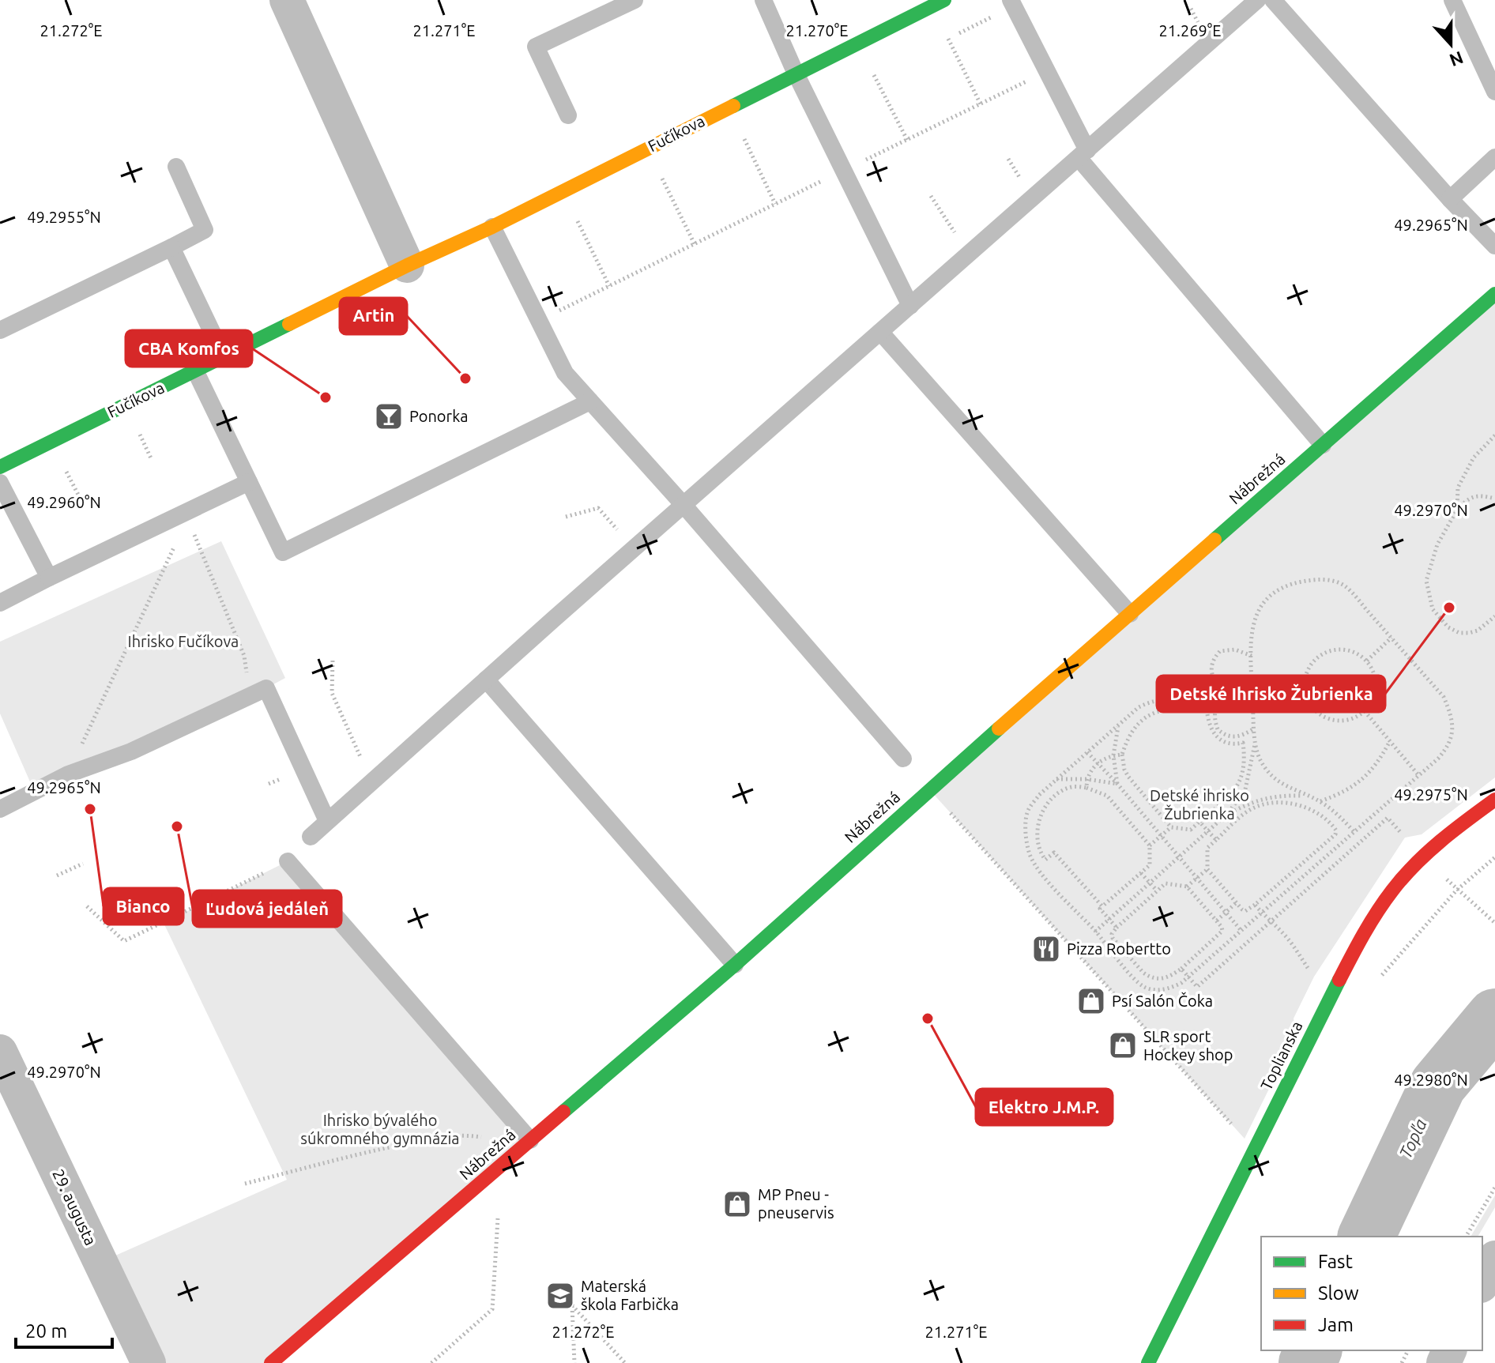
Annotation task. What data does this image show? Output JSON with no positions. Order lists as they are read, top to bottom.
{
  "streets": {
    "street": [
      "Fučíkova",
      "Nábrežná",
      "Toplianska",
      "29. augusta"
    ]
  },
  "water": ["Topľa"],
  "parks": ["Ihrisko Fučíkova", "Detské ihrisko Žubrienka", "Ihrisko bývalého súkromného gymnázia"],
  "places": {
    "other": [
      "Artin",
      "CBA Komfos",
      "Detské Ihrisko Žubrienka",
      "Bianco",
      "Ľudová jedáleň",
      "Elektro J.M.P."
    ],
    "bar": ["Ponorka"],
    "restaurant": ["Pizza Robertto"],
    "shop": ["Psí Salón Čoka", "SLR sport Hockey shop", "MP Pneu - pneuservis"],
    "school or university": ["Materská škola Farbička"]
  },
  "legend": ["Fast", "Slow", "Jam"],
  "scale_bar": "20 m",
  "north": "bottom",
  "coordinates": [
    "21.272°E",
    "21.271°E",
    "21.270°E",
    "21.269°E",
    "49.2955°N",
    "49.2965°N",
    "49.2960°N",
    "49.2970°N",
    "49.2975°N",
    "49.2980°N"
  ]
}
